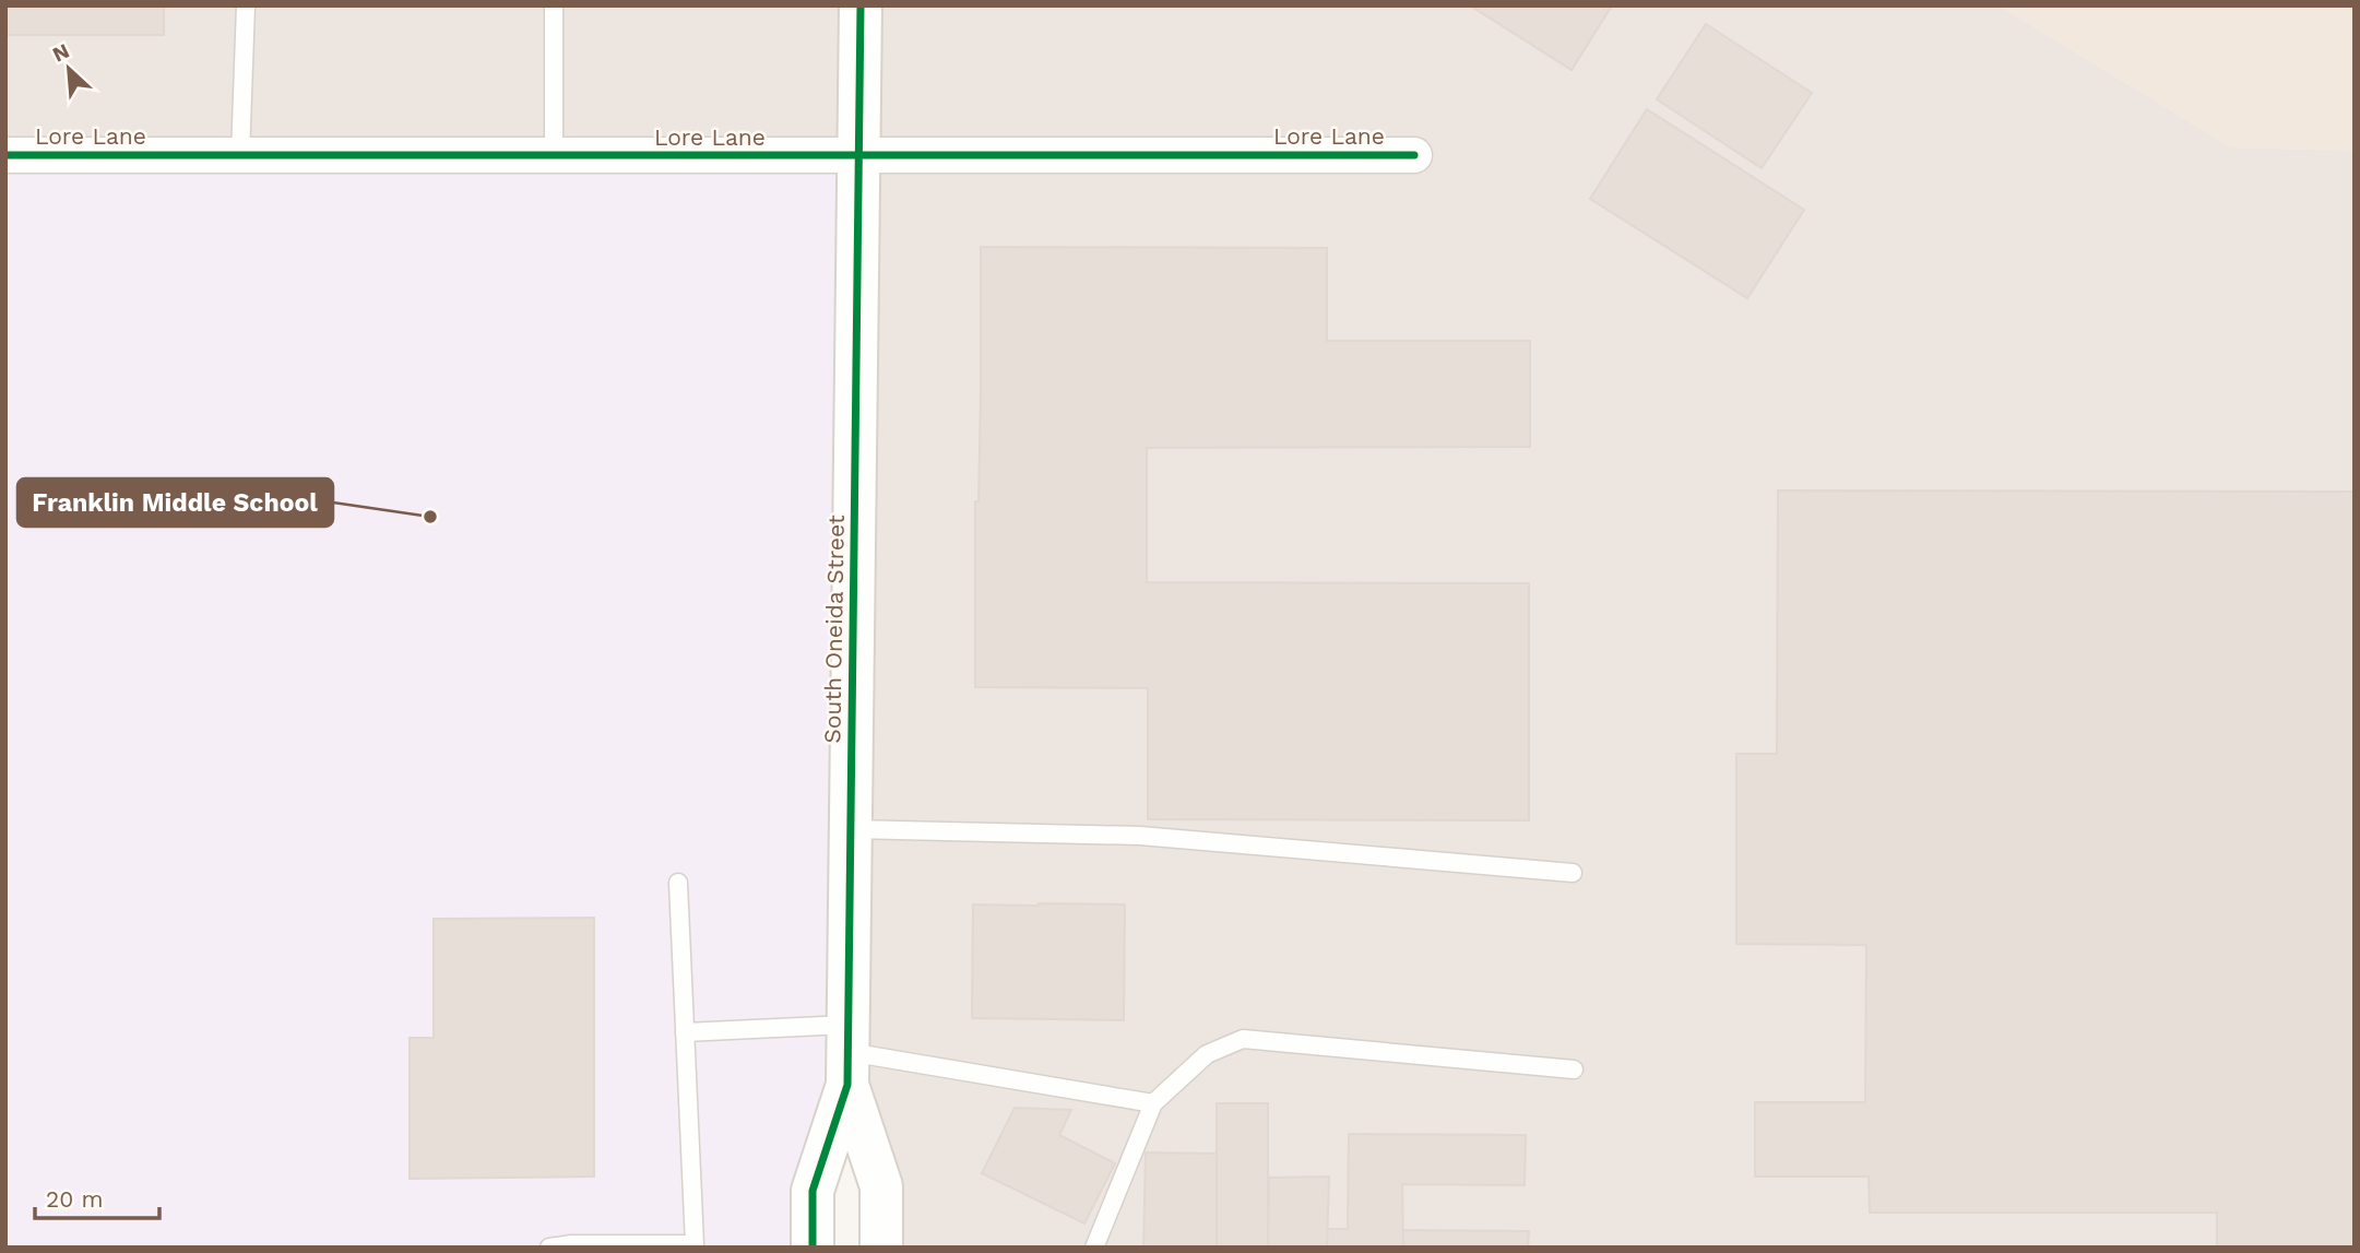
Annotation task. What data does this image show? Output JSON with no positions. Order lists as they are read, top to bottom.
{
  "streets": {
    "street": ["Lore Lane", "South Oneida Street"]
  },
  "crossings": [
    ["Lore Lane", "South Oneida Street"]
  ],
  "places": ["Franklin Middle School"],
  "scale_bar": "20 m",
  "north": "top left"
}
